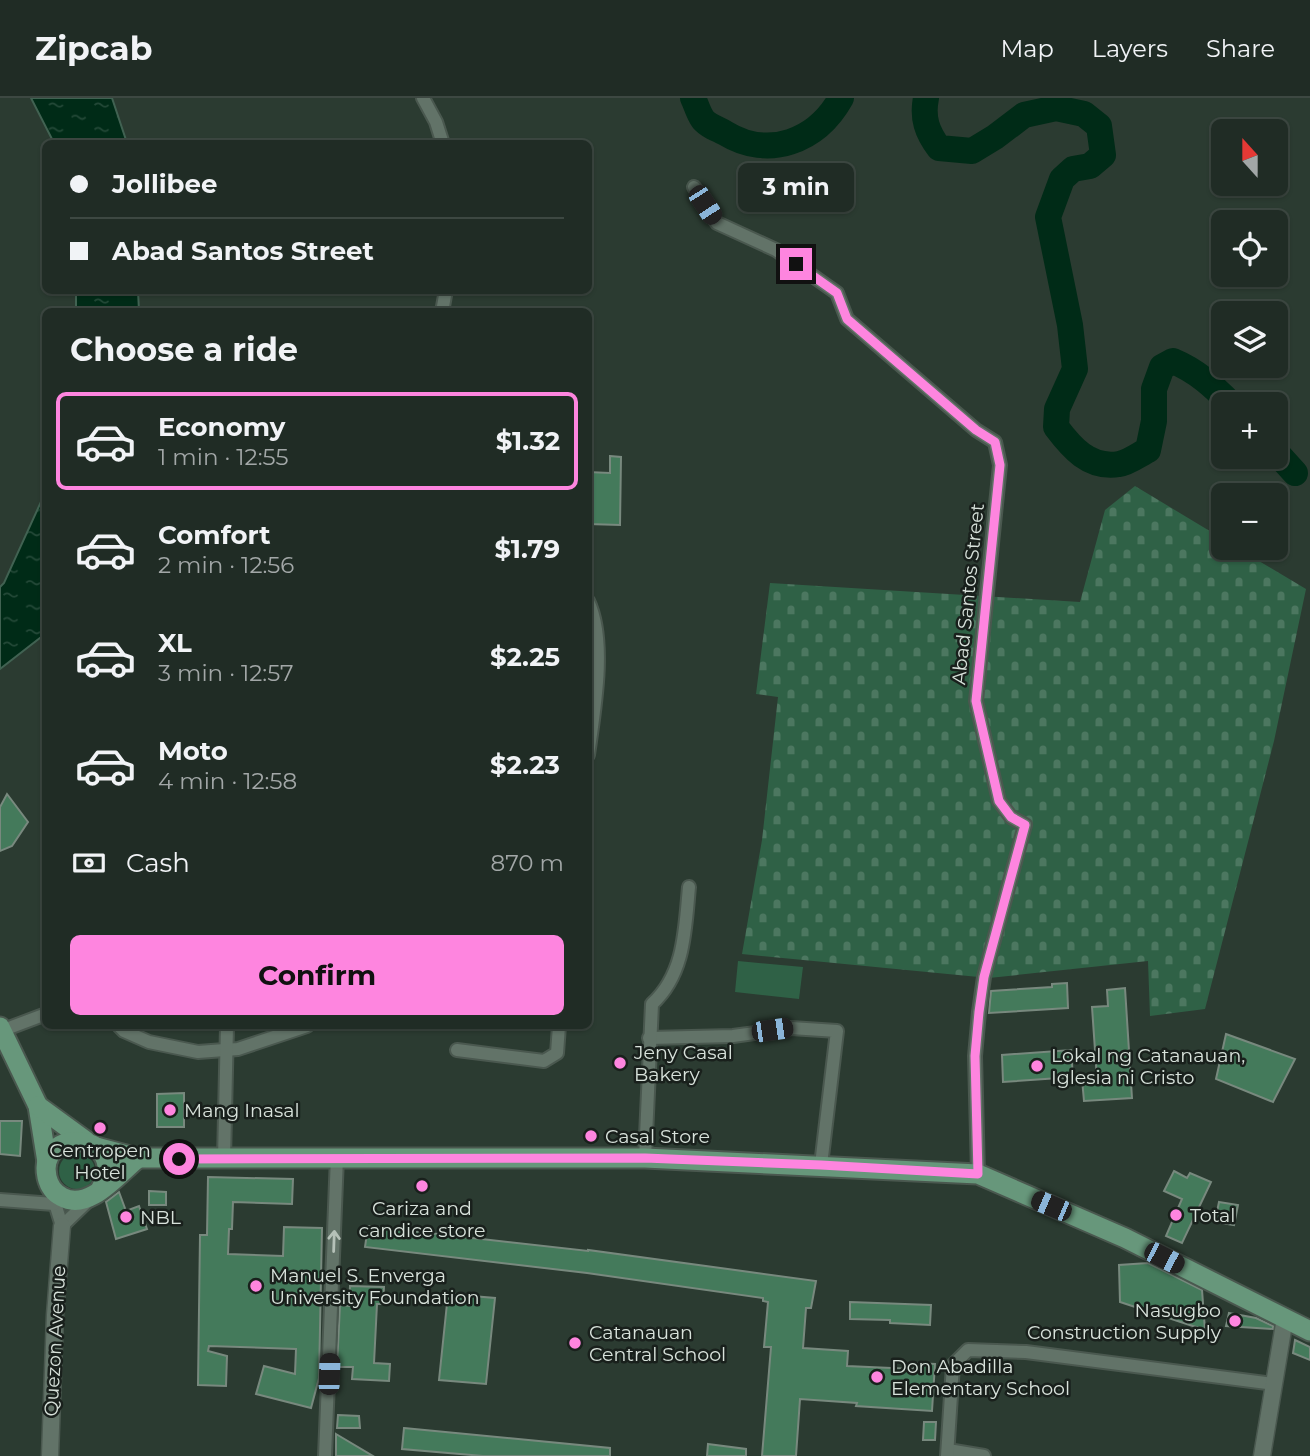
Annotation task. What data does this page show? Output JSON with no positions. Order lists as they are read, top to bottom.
{
  "streets": {
    "street": ["Abad Santos Street", "Quezon Avenue"]
  },
  "places": [
    "Jeny Casal Bakery",
    "Lokal ng Catanauan, Iglesia ni Cristo",
    "Mang Inasal",
    "Centropen Hotel",
    "Casal Store",
    "Cariza and candice store",
    "Total",
    "NBL",
    "Manuel S. Enverga University Foundation",
    "Nasugbo Construction Supply",
    "Catanauan Central School",
    "Don Abadilla Elementary School"
  ],
  "north": "top",
  "page": {
    "header": "Zipcab",
    "nav": ["Map", "Layers", "Share"],
    "map_buttons": ["+", "−"],
    "banner": ["Jollibee", "Abad Santos Street"],
    "bubble": "3 min",
    "heading": "Choose a ride",
    "list": [
      {
        "name": "Economy",
        "note": "1 min · 12:55",
        "value": "$1.32"
      },
      {
        "name": "Comfort",
        "note": "2 min · 12:56",
        "value": "$1.79"
      },
      {
        "name": "XL",
        "note": "3 min · 12:57",
        "value": "$2.25"
      },
      {
        "name": "Moto",
        "note": "4 min · 12:58",
        "value": "$2.23"
      }
    ],
    "pay": ["Cash", "870 m"],
    "buttons": "Confirm"
  }
}
